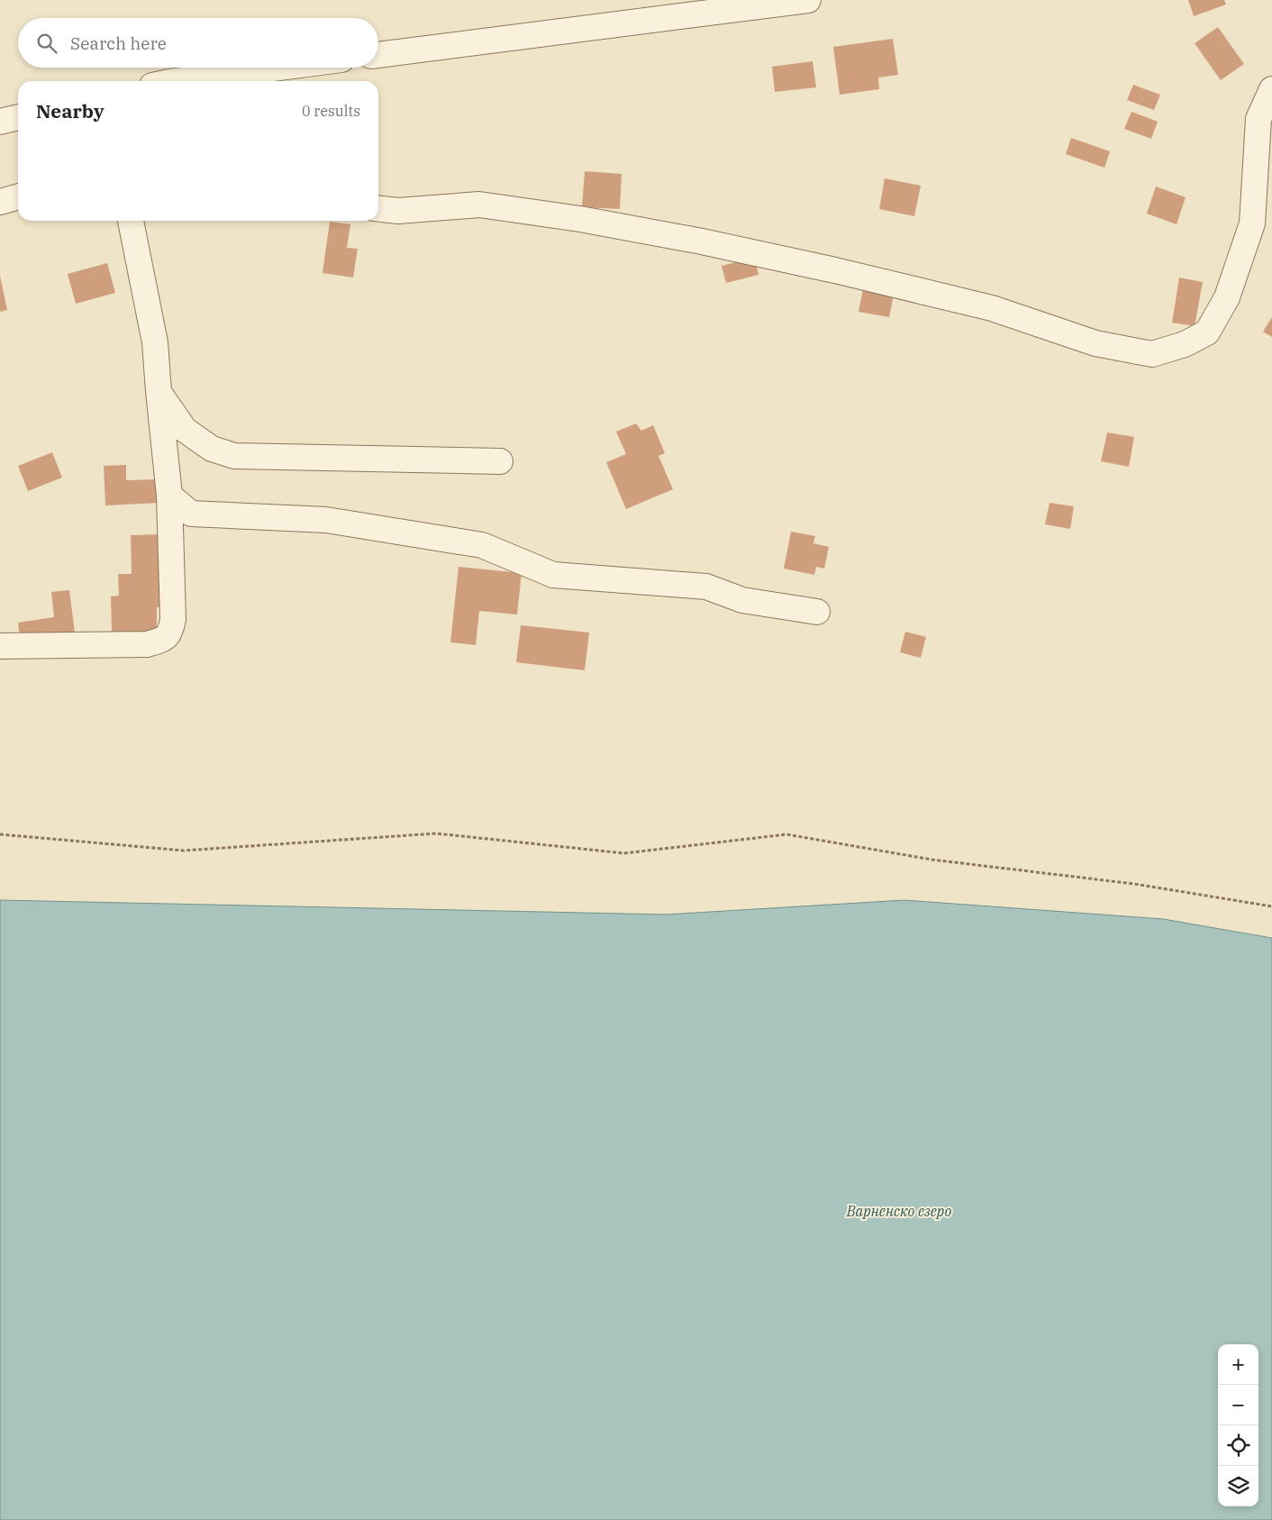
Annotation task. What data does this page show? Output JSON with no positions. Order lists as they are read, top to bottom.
{
  "water": ["Варненско езеро"],
  "page": {
    "search": "Search here",
    "heading": ["Nearby", "0 results"],
    "map_buttons": ["+", "−"]
  }
}
